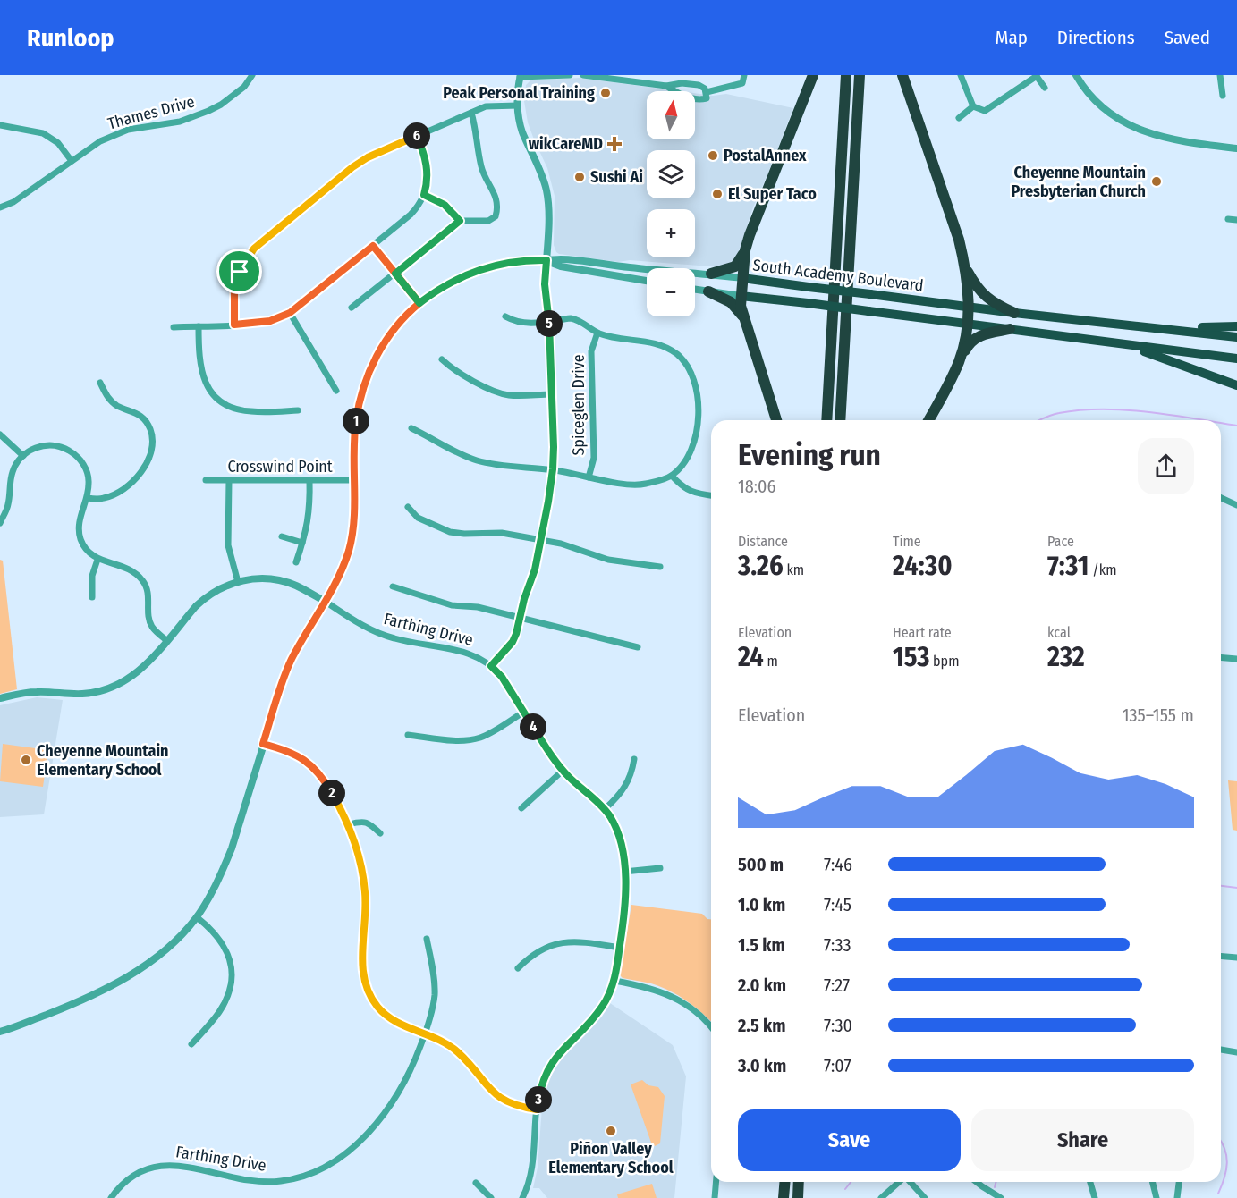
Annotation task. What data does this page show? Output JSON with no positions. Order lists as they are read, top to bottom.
{
  "streets": {
    "highway": ["South Academy Boulevard"],
    "street": [
      "Thames Drive",
      "Spiceglen Drive",
      "Crosswind Point",
      "Farthing Drive"
    ]
  },
  "crossings": [
    ["South Academy Boulevard", "Crosswind Point"],
    ["South Academy Boulevard", "Farthing Drive"]
  ],
  "places": {
    "other": [
      "Peak Personal Training",
      "PostalAnnex",
      "Sushi Ai",
      "Cheyenne Mountain Presbyterian Church",
      "El Super Taco",
      "Cheyenne Mountain Elementary School",
      "Piñon Valley Elementary School"
    ],
    "health": ["wikCareMD"]
  },
  "north": "top",
  "page": {
    "header": "Runloop",
    "nav": ["Map", "Directions", "Saved"],
    "map_buttons": ["+", "−"],
    "pins": [
      "6",
      "5",
      "1",
      "4",
      "2",
      "3"
    ],
    "heading": ["Evening run", "18:06"],
    "stats": [
      ["Distance", "3.26 km"],
      ["Time", "24:30"],
      ["Pace", "7:31 /km"],
      ["Elevation", "24 m"],
      ["Heart rate", "153 bpm"],
      ["kcal", "232"]
    ],
    "chart": ["Elevation", "135–155 m"],
    "list": [
      {
        "name": "500 m",
        "note": "7:46"
      },
      {
        "name": "1.0 km",
        "note": "7:45"
      },
      {
        "name": "1.5 km",
        "note": "7:33"
      },
      {
        "name": "2.0 km",
        "note": "7:27"
      },
      {
        "name": "2.5 km",
        "note": "7:30"
      },
      {
        "name": "3.0 km",
        "note": "7:07"
      }
    ],
    "buttons": ["Save", "Share"]
  }
}
